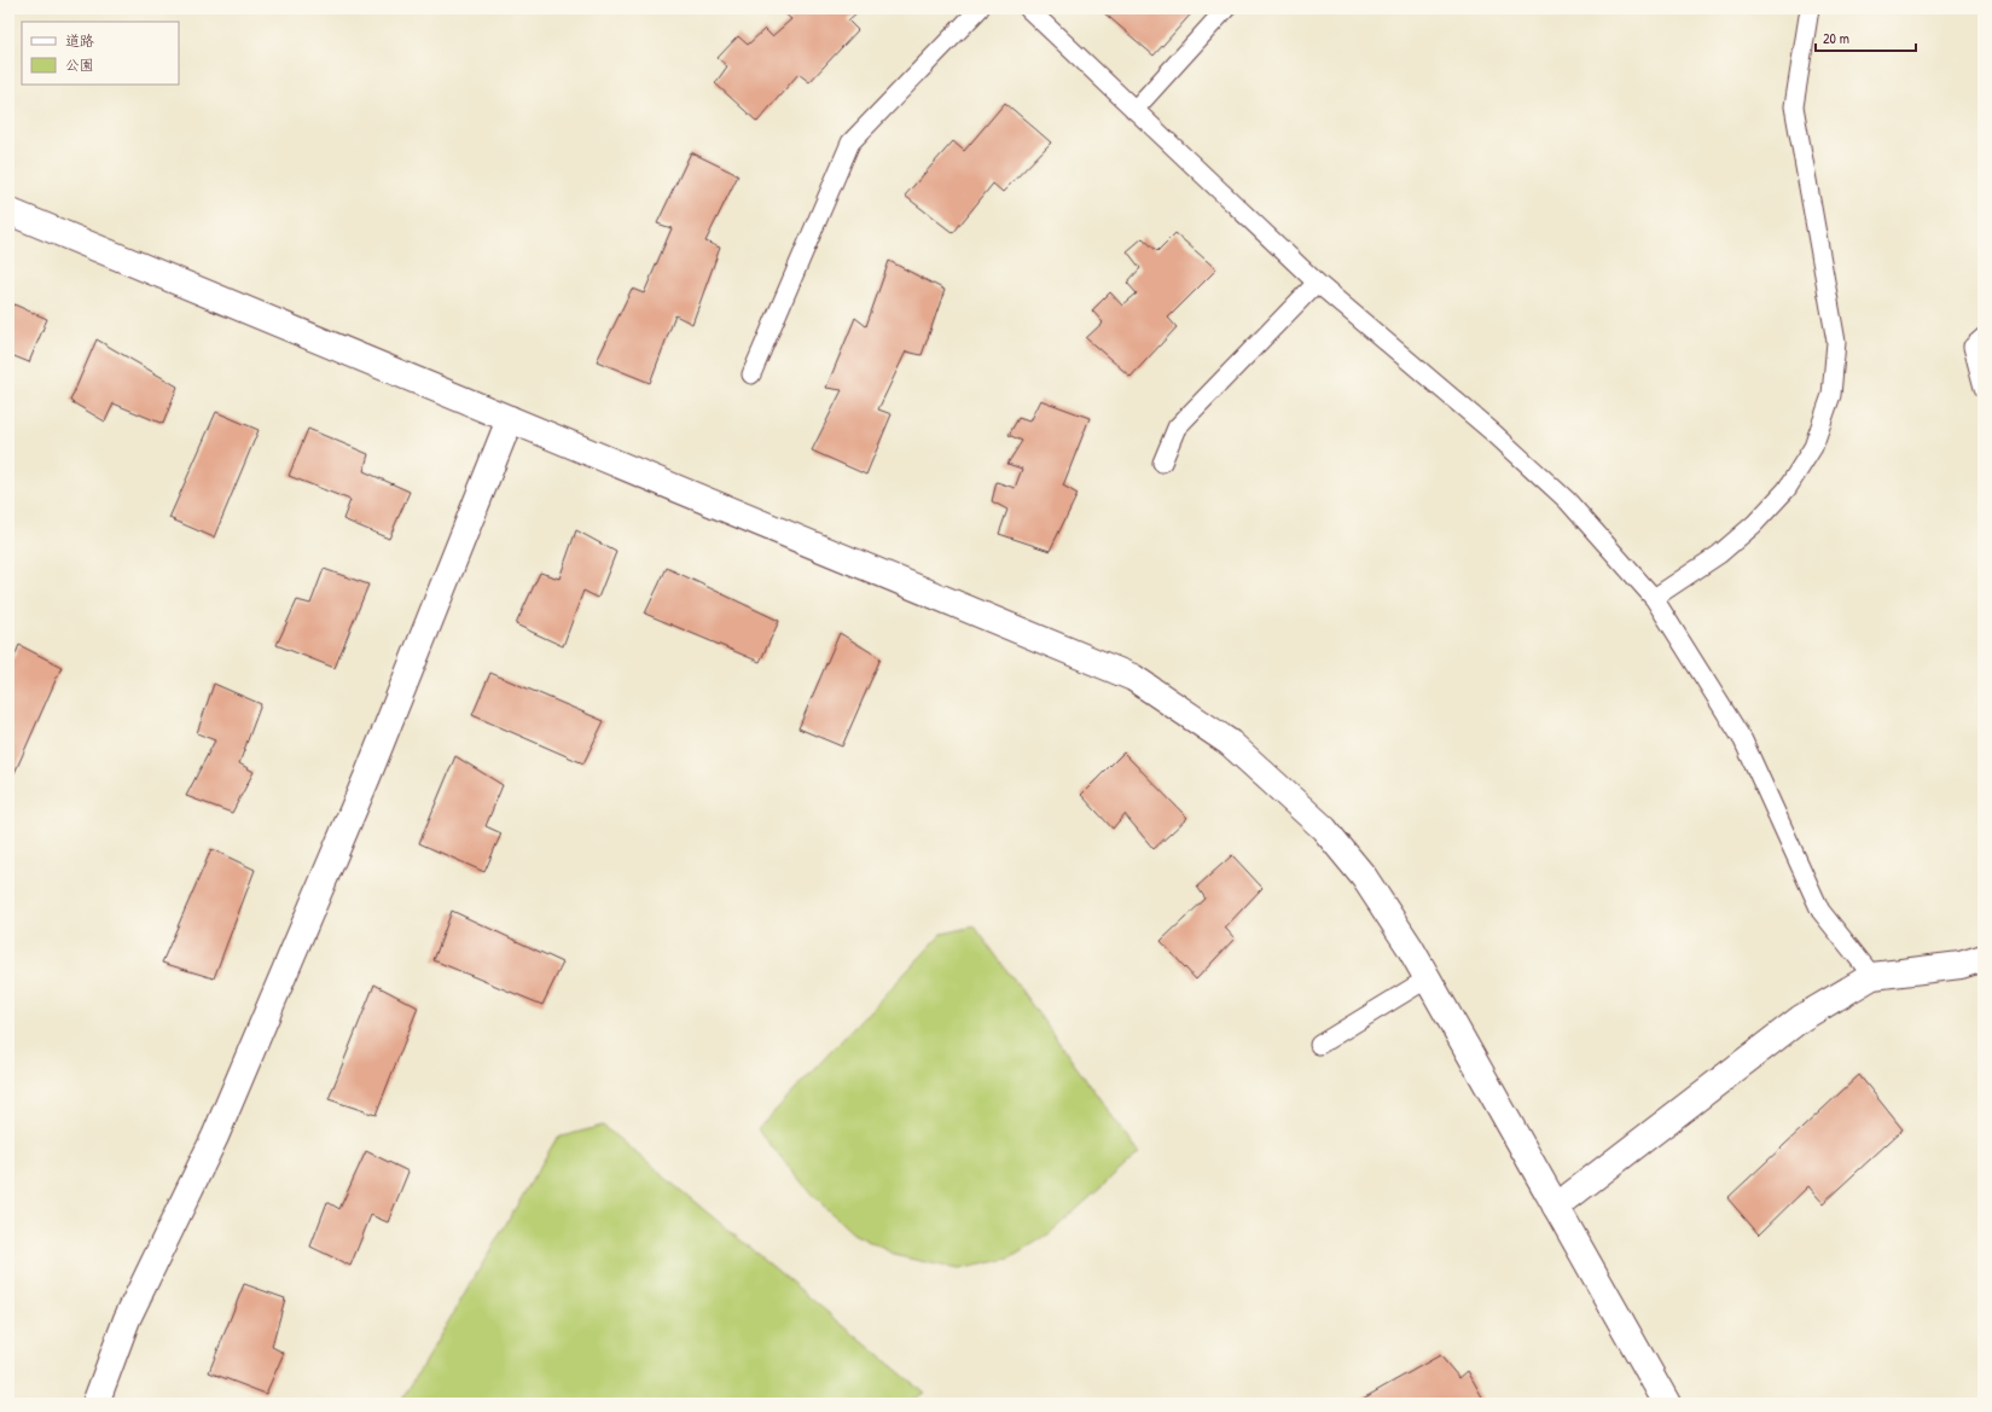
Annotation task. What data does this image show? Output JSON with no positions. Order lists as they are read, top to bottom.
{
  "legend": ["道路", "公園"],
  "scale_bar": "20 m"
}
